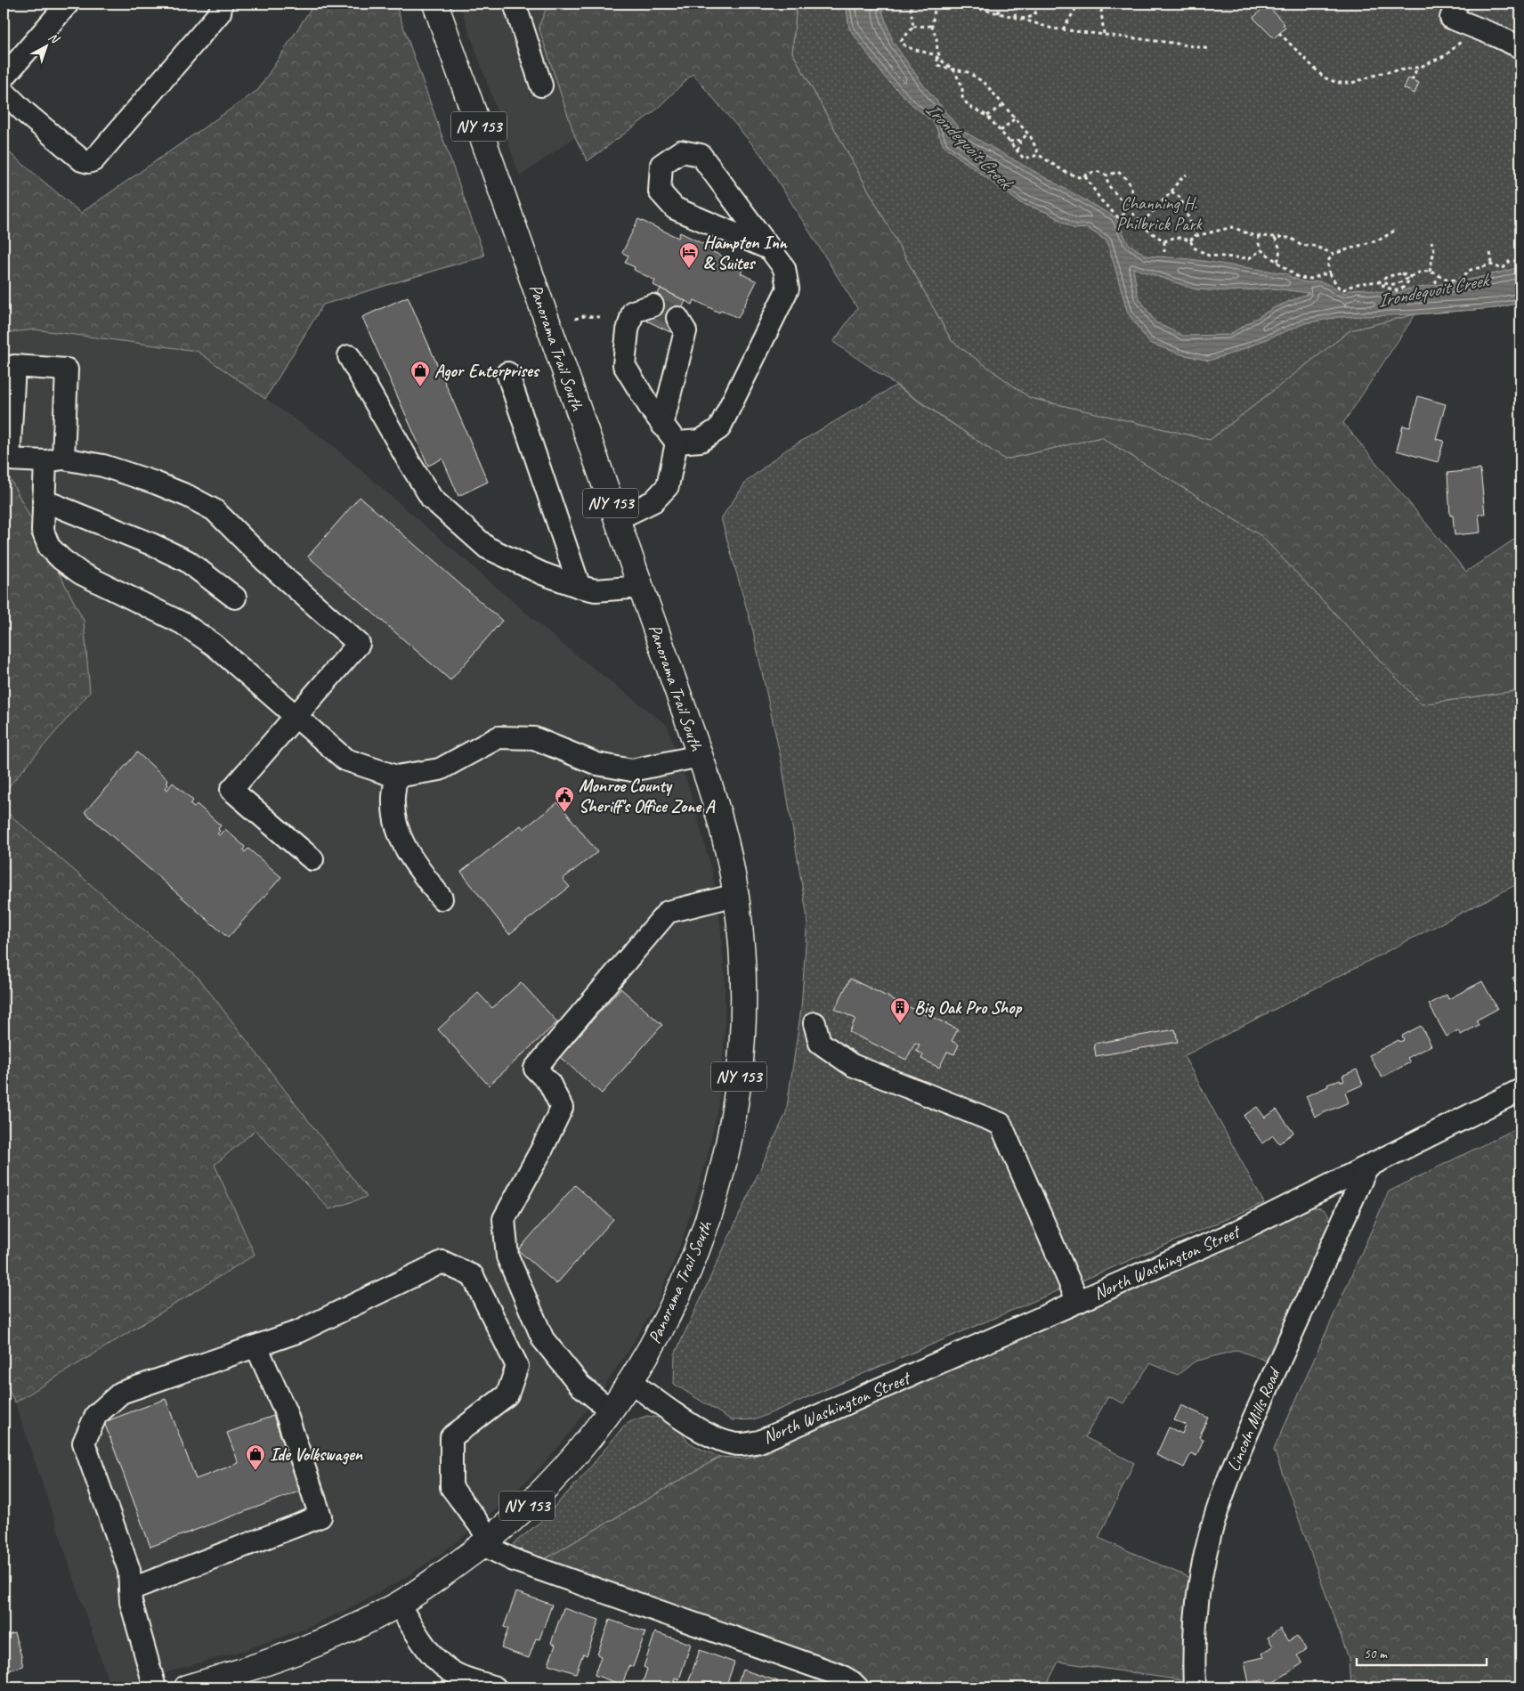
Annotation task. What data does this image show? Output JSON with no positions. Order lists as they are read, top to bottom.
{
  "streets": {
    "main road": ["NY 153", "Panorama Trail South"],
    "street": ["North Washington Street", "Lincoln Mills Road"]
  },
  "crossings": [
    ["NY 153", "Panorama Trail South"],
    ["NY 153", "North Washington Street"],
    ["Panorama Trail South", "North Washington Street"],
    ["North Washington Street", "Lincoln Mills Road"]
  ],
  "water": ["Irondequoit Creek"],
  "parks": ["Channing H. Philbrick Park"],
  "places": {
    "hotel": ["Hampton Inn & Suites"],
    "shop": ["Agor Enterprises", "Ide Volkswagen"],
    "public building": ["Monroe County Sheriff's Office Zone A"],
    "building": ["Big Oak Pro Shop"]
  },
  "scale_bar": "50 m",
  "north": "top right"
}
